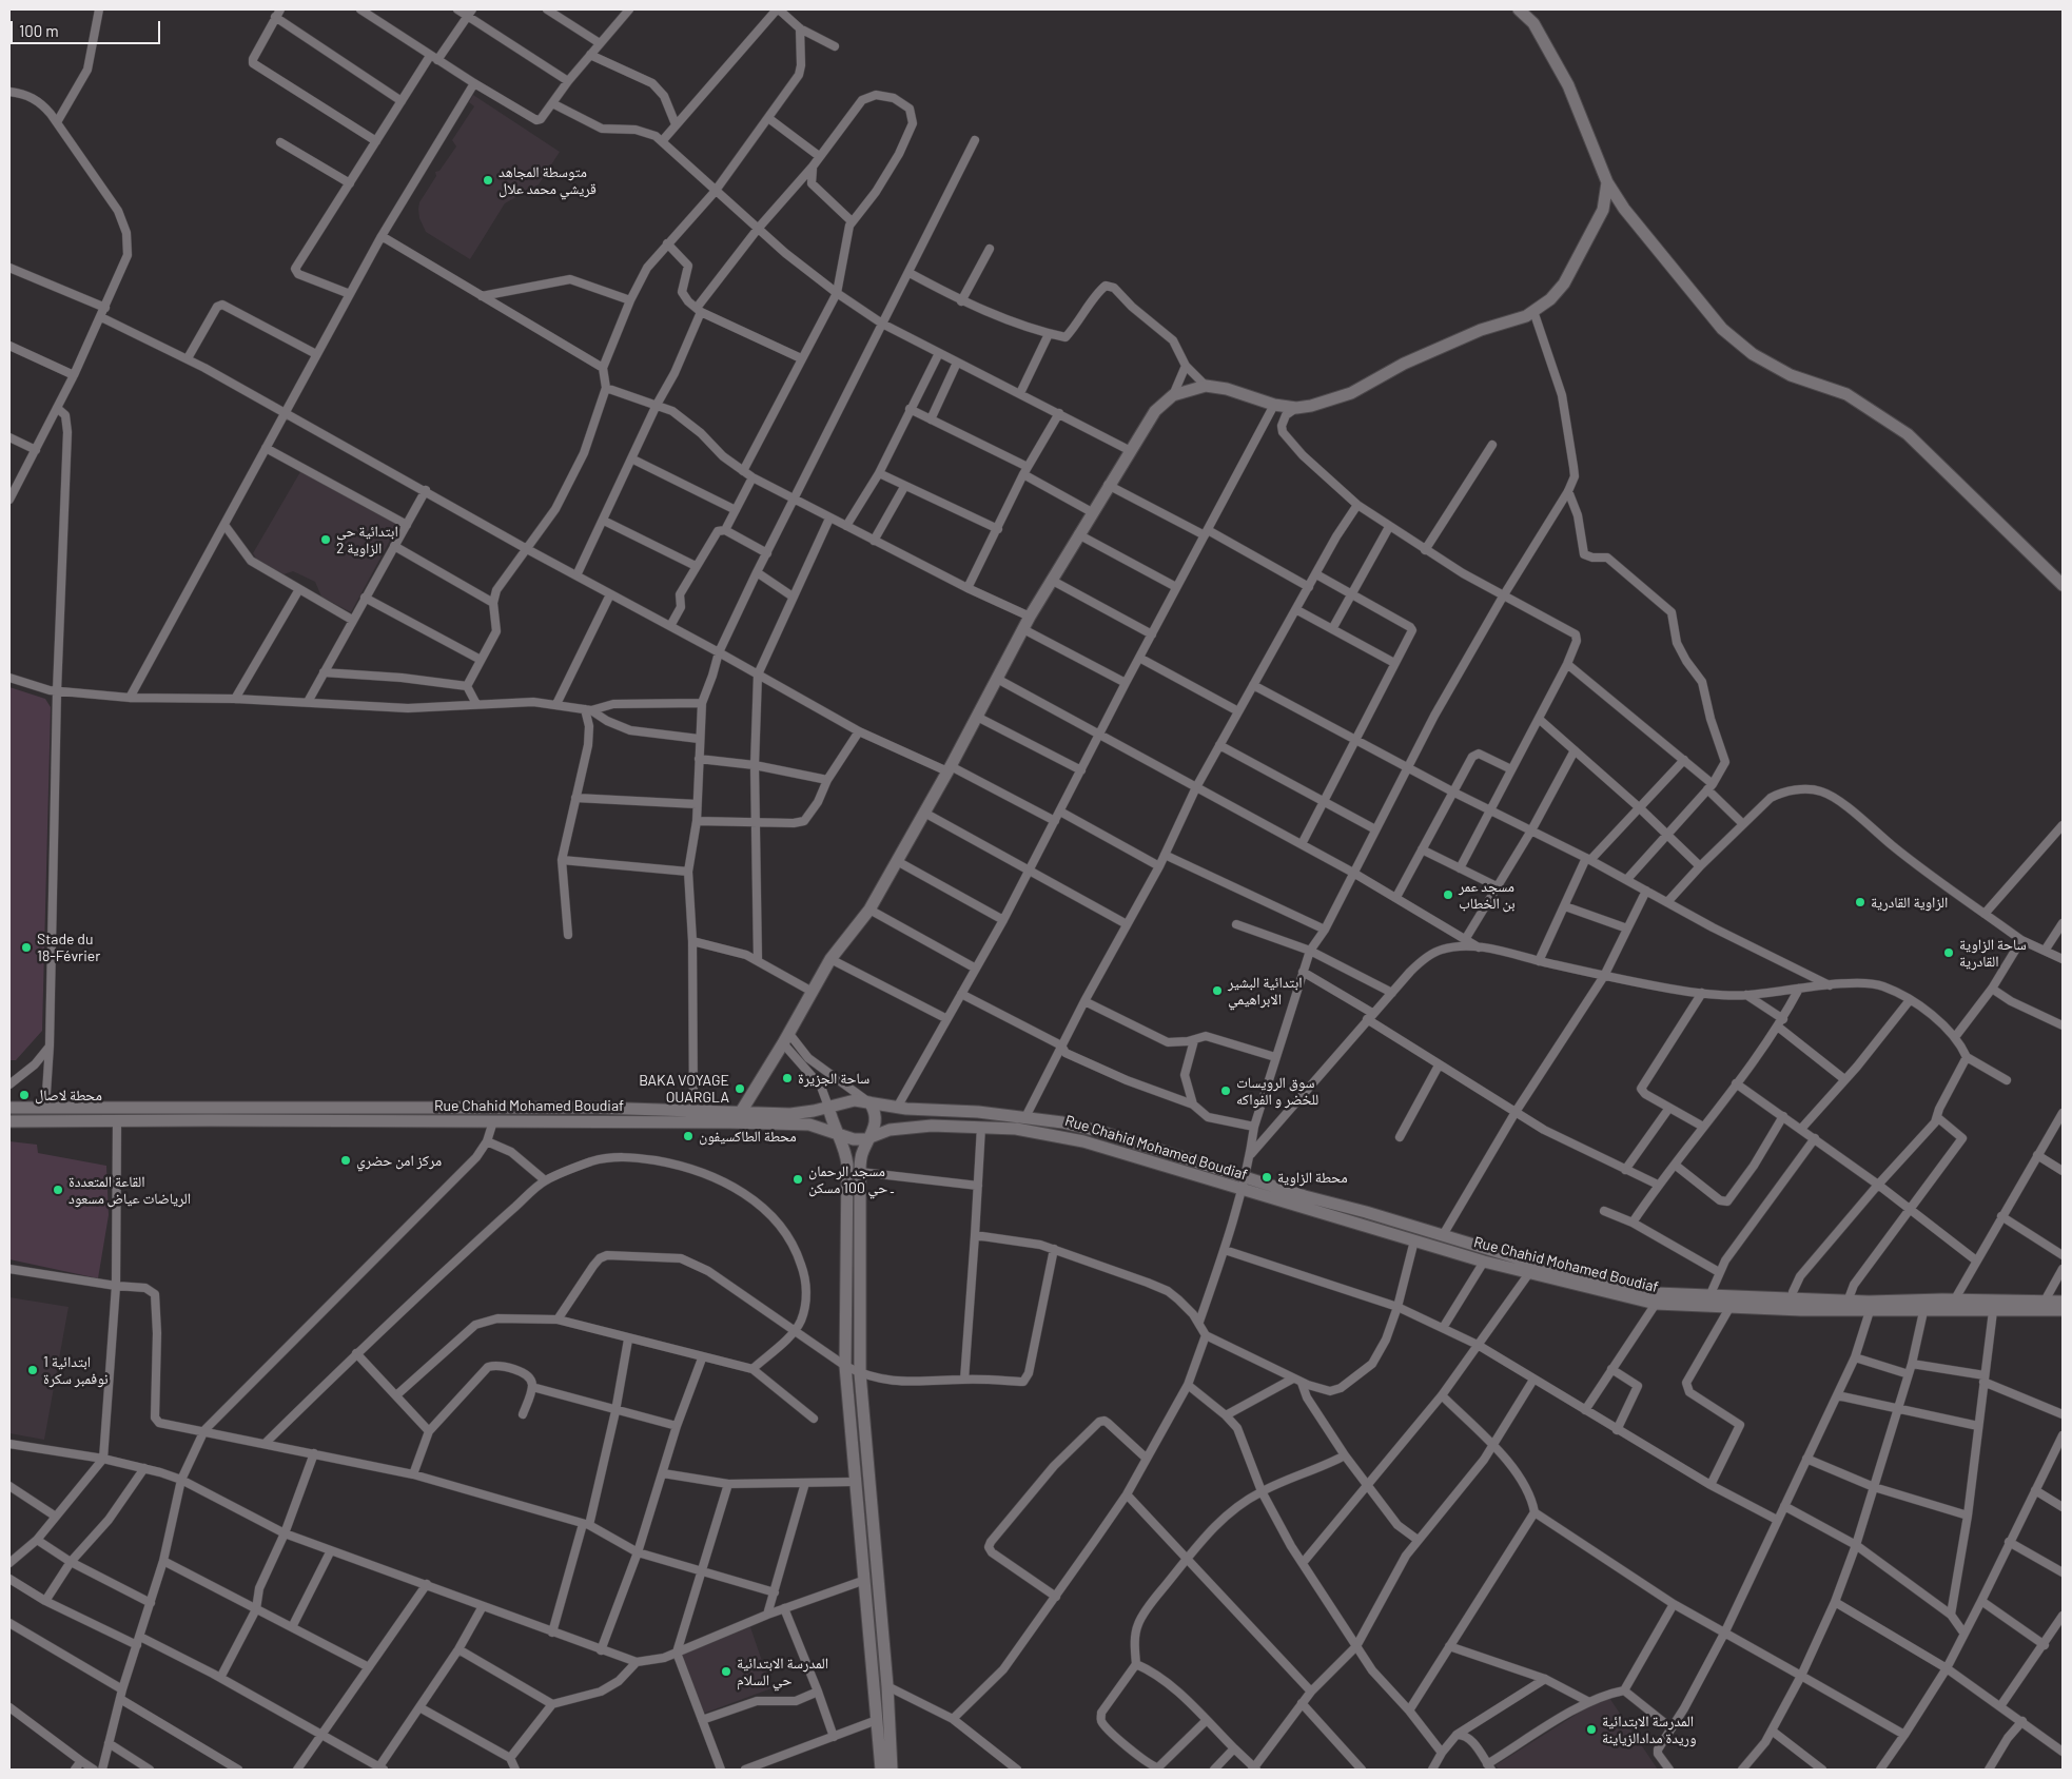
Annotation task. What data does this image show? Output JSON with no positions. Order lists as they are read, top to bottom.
{
  "streets": {
    "main road": ["Rue Chahid Mohamed Boudiaf"]
  },
  "places": [
    "متوسطة المجاهد قريشي محمد علال",
    "ابتدائية حي الزاوية 2",
    "مسجد عمر بن الخطاب",
    "الزاوية القادرية",
    "Stade du 18-Février",
    "ساحة الزاوية القادرية",
    "ابتدائية البشير الابراهيمي",
    "ساحة الجزيرة",
    "BAKA VOYAGE OUARGLA",
    "سوق الرويسات للخضر و الفواكه",
    "محطة لاصال",
    "محطة الطاكسيفون",
    "مركز امن حضري",
    "محطة الزاوية",
    "مسجد الرحمان ـ حي 100 مسكن",
    "القاعة المتعددة الرياضات عياض مسعود",
    "ابتدائية 1 نوفمبر سكرة",
    "المدرسة الابتدائية حي السلام",
    "المدرسة الابتدائية وريدة مدادالزياينة"
  ],
  "scale_bar": "100 m"
}
